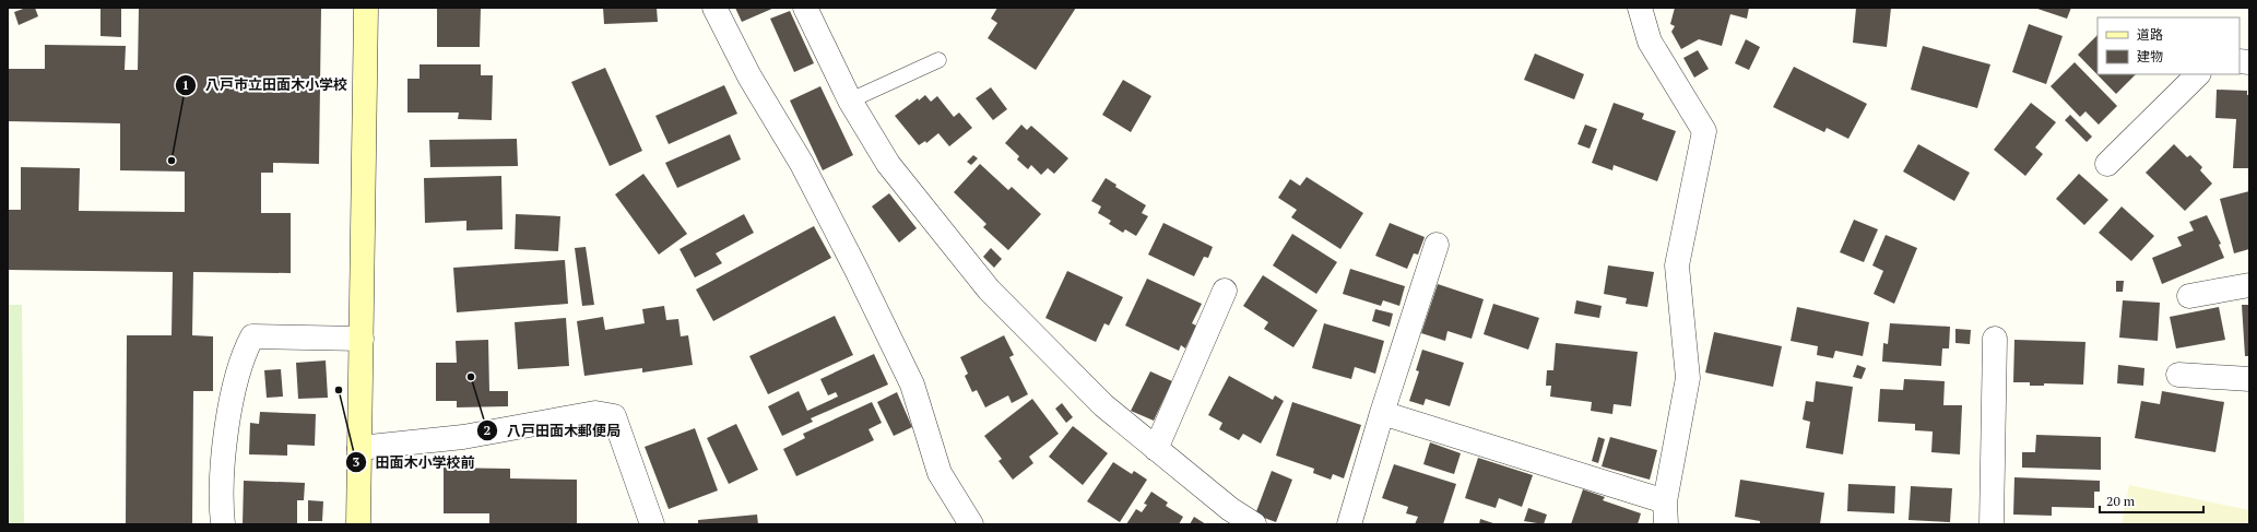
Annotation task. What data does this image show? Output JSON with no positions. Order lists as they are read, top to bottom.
{
  "places": ["八戸市立田面木小学校", "八戸田面木郵便局", "田面木小学校前"],
  "legend": ["道路", "建物"],
  "scale_bar": "20 m"
}
